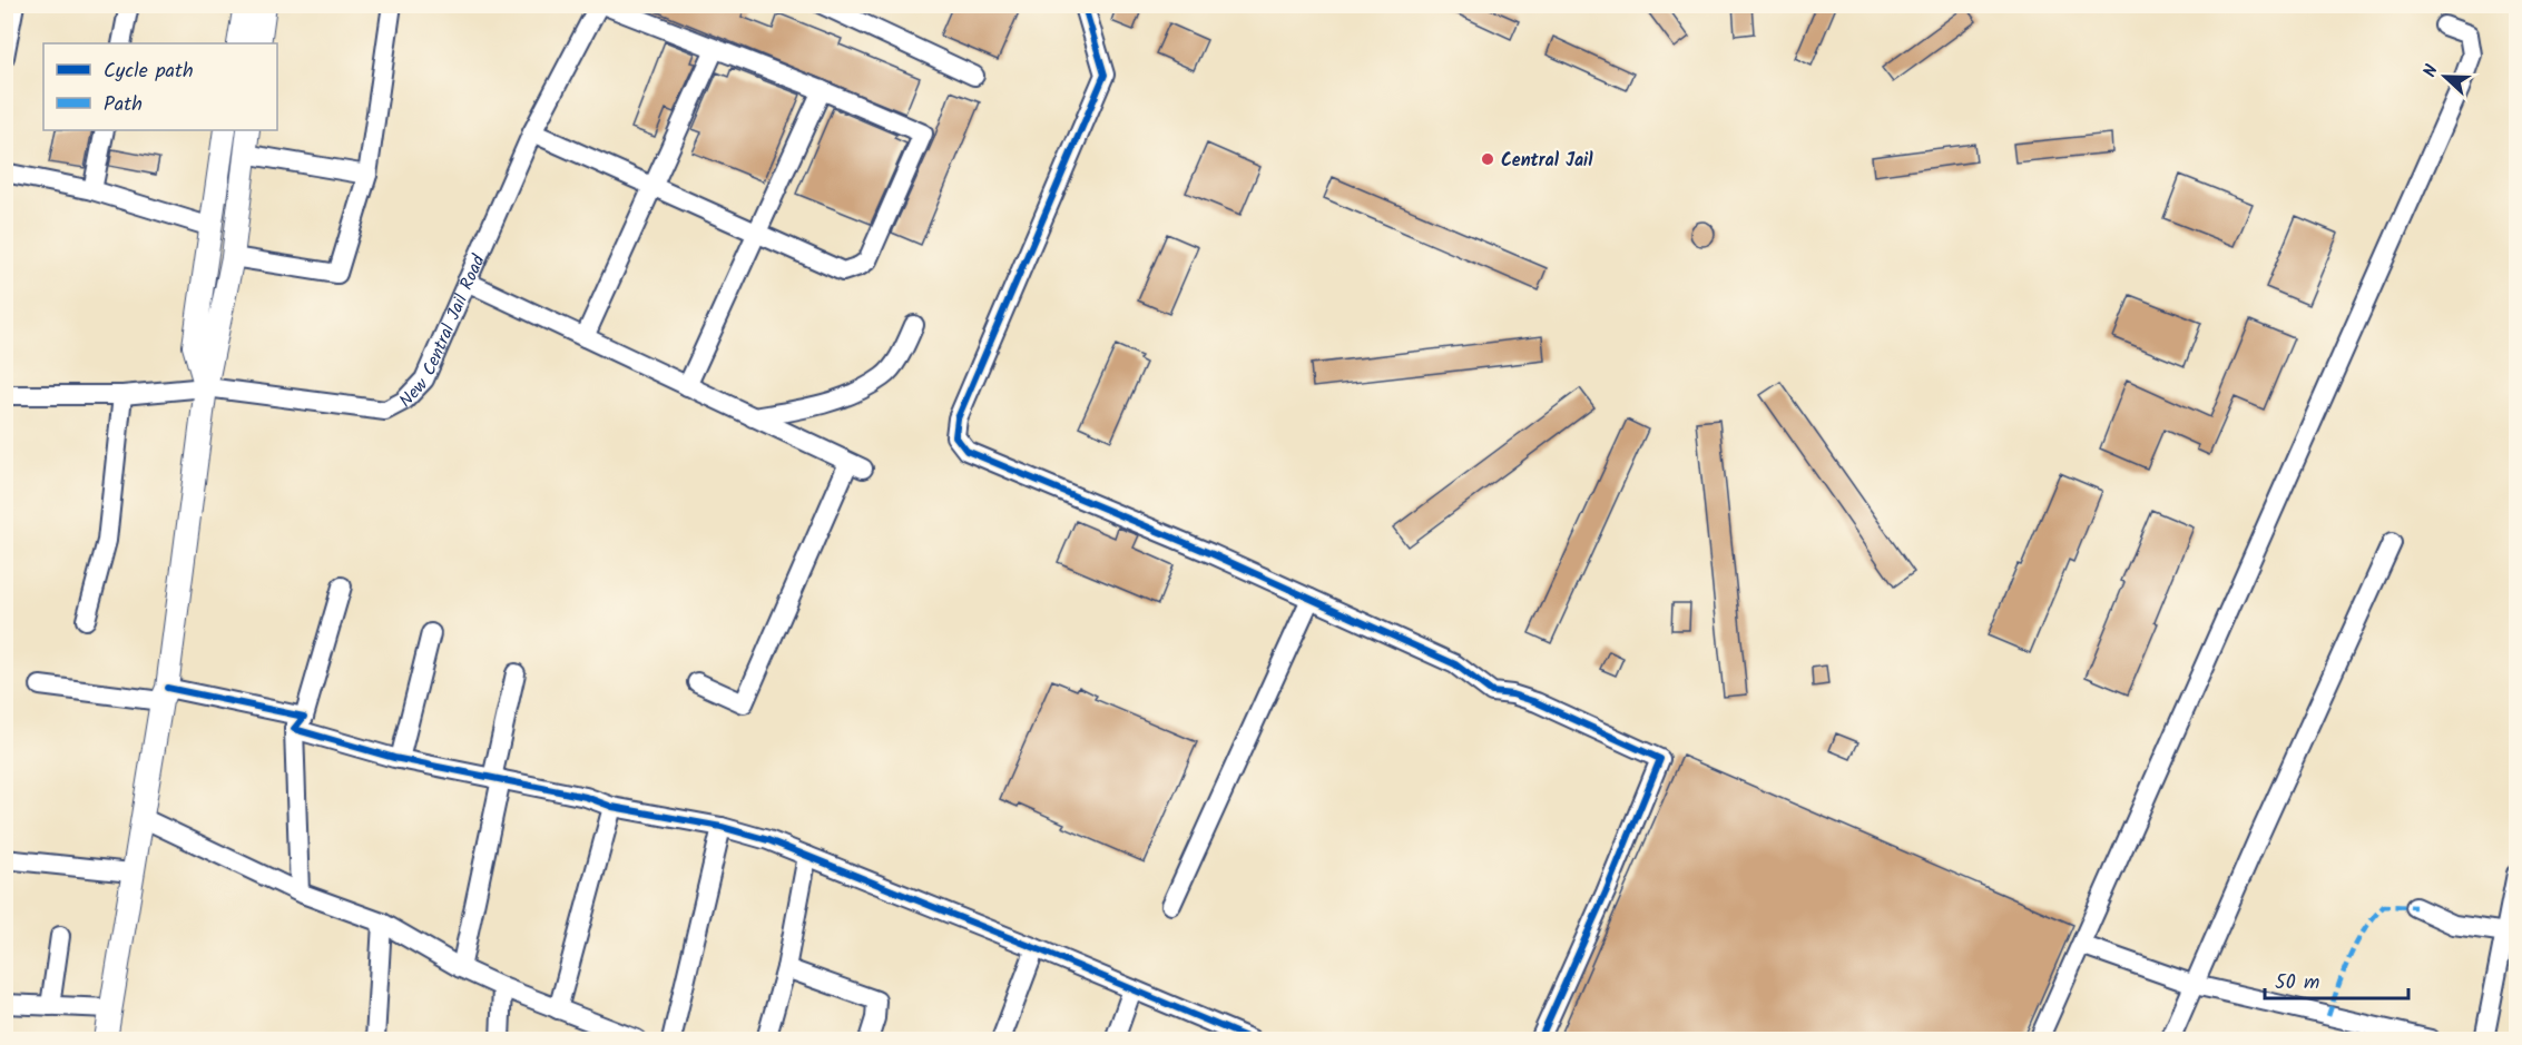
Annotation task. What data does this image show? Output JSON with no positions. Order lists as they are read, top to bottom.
{
  "streets": {
    "street": ["New Central Jail Road"]
  },
  "places": ["Central Jail"],
  "legend": ["Cycle path", "Path"],
  "scale_bar": "50 m",
  "north": "left"
}
